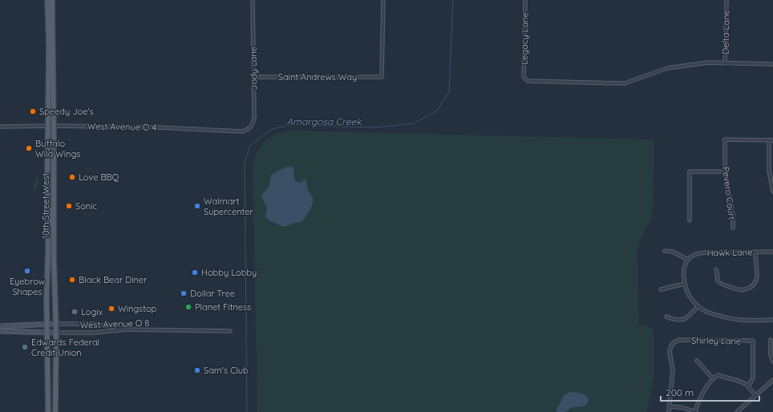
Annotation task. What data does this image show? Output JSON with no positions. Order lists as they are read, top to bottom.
{
  "streets": {
    "main road": ["10th Street West"],
    "street": [
      "Delta Lane",
      "Legacy Lane",
      "Jody Lane",
      "Saint Andrews Way",
      "West Avenue O 4",
      "Pevero Court",
      "Hawk Lane",
      "West Avenue O 8",
      "Shirley Lane"
    ]
  },
  "crossings": [
    ["Delta Lane", "Legacy Lane"],
    ["Jody Lane", "Saint Andrews Way"],
    ["Jody Lane", "West Avenue O 4"],
    ["West Avenue O 4", "10th Street West"],
    ["10th Street West", "West Avenue O 8"]
  ],
  "water": ["Amargosa Creek"],
  "places": [
    "Speedy Joe's",
    "Buffalo Wild Wings",
    "Love BBQ",
    "Sonic",
    "Walmart Supercenter",
    "Eyebrow Shapes",
    "Hobby Lobby",
    "Black Bear Diner",
    "Dollar Tree",
    "Planet Fitness",
    "Wingstop",
    "Logix",
    "Edwards Federal Credit Union",
    "Sam's Club"
  ],
  "scale_bar": "200 m"
}
